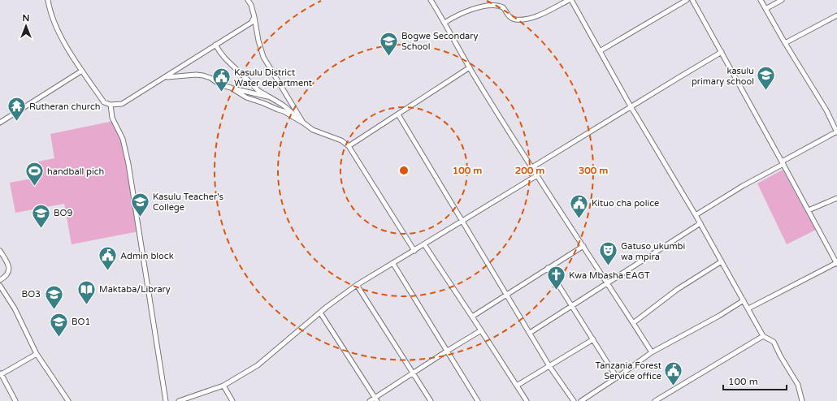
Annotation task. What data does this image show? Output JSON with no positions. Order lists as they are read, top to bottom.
{
  "places": {
    "school or university": [
      "Bogwe Secondary School",
      "kasulu primary school",
      "Kasulu Teacher's College",
      "BO9",
      "BO3",
      "BO1"
    ],
    "public building": [
      "Kasulu District Water department",
      "Kituo cha police",
      "Admin block",
      "Tanzania Forest Service office"
    ],
    "temple": ["Rutheran church"],
    "sports": ["handball pich"],
    "theatre": ["Gatuso ukumbi wa mpira"],
    "church": ["Kwa Mbasha EAGT"],
    "library": ["Maktaba/Library"]
  },
  "scale_bar": "100 m",
  "north": "top",
  "rings": ["100 m", "200 m", "300 m"]
}
